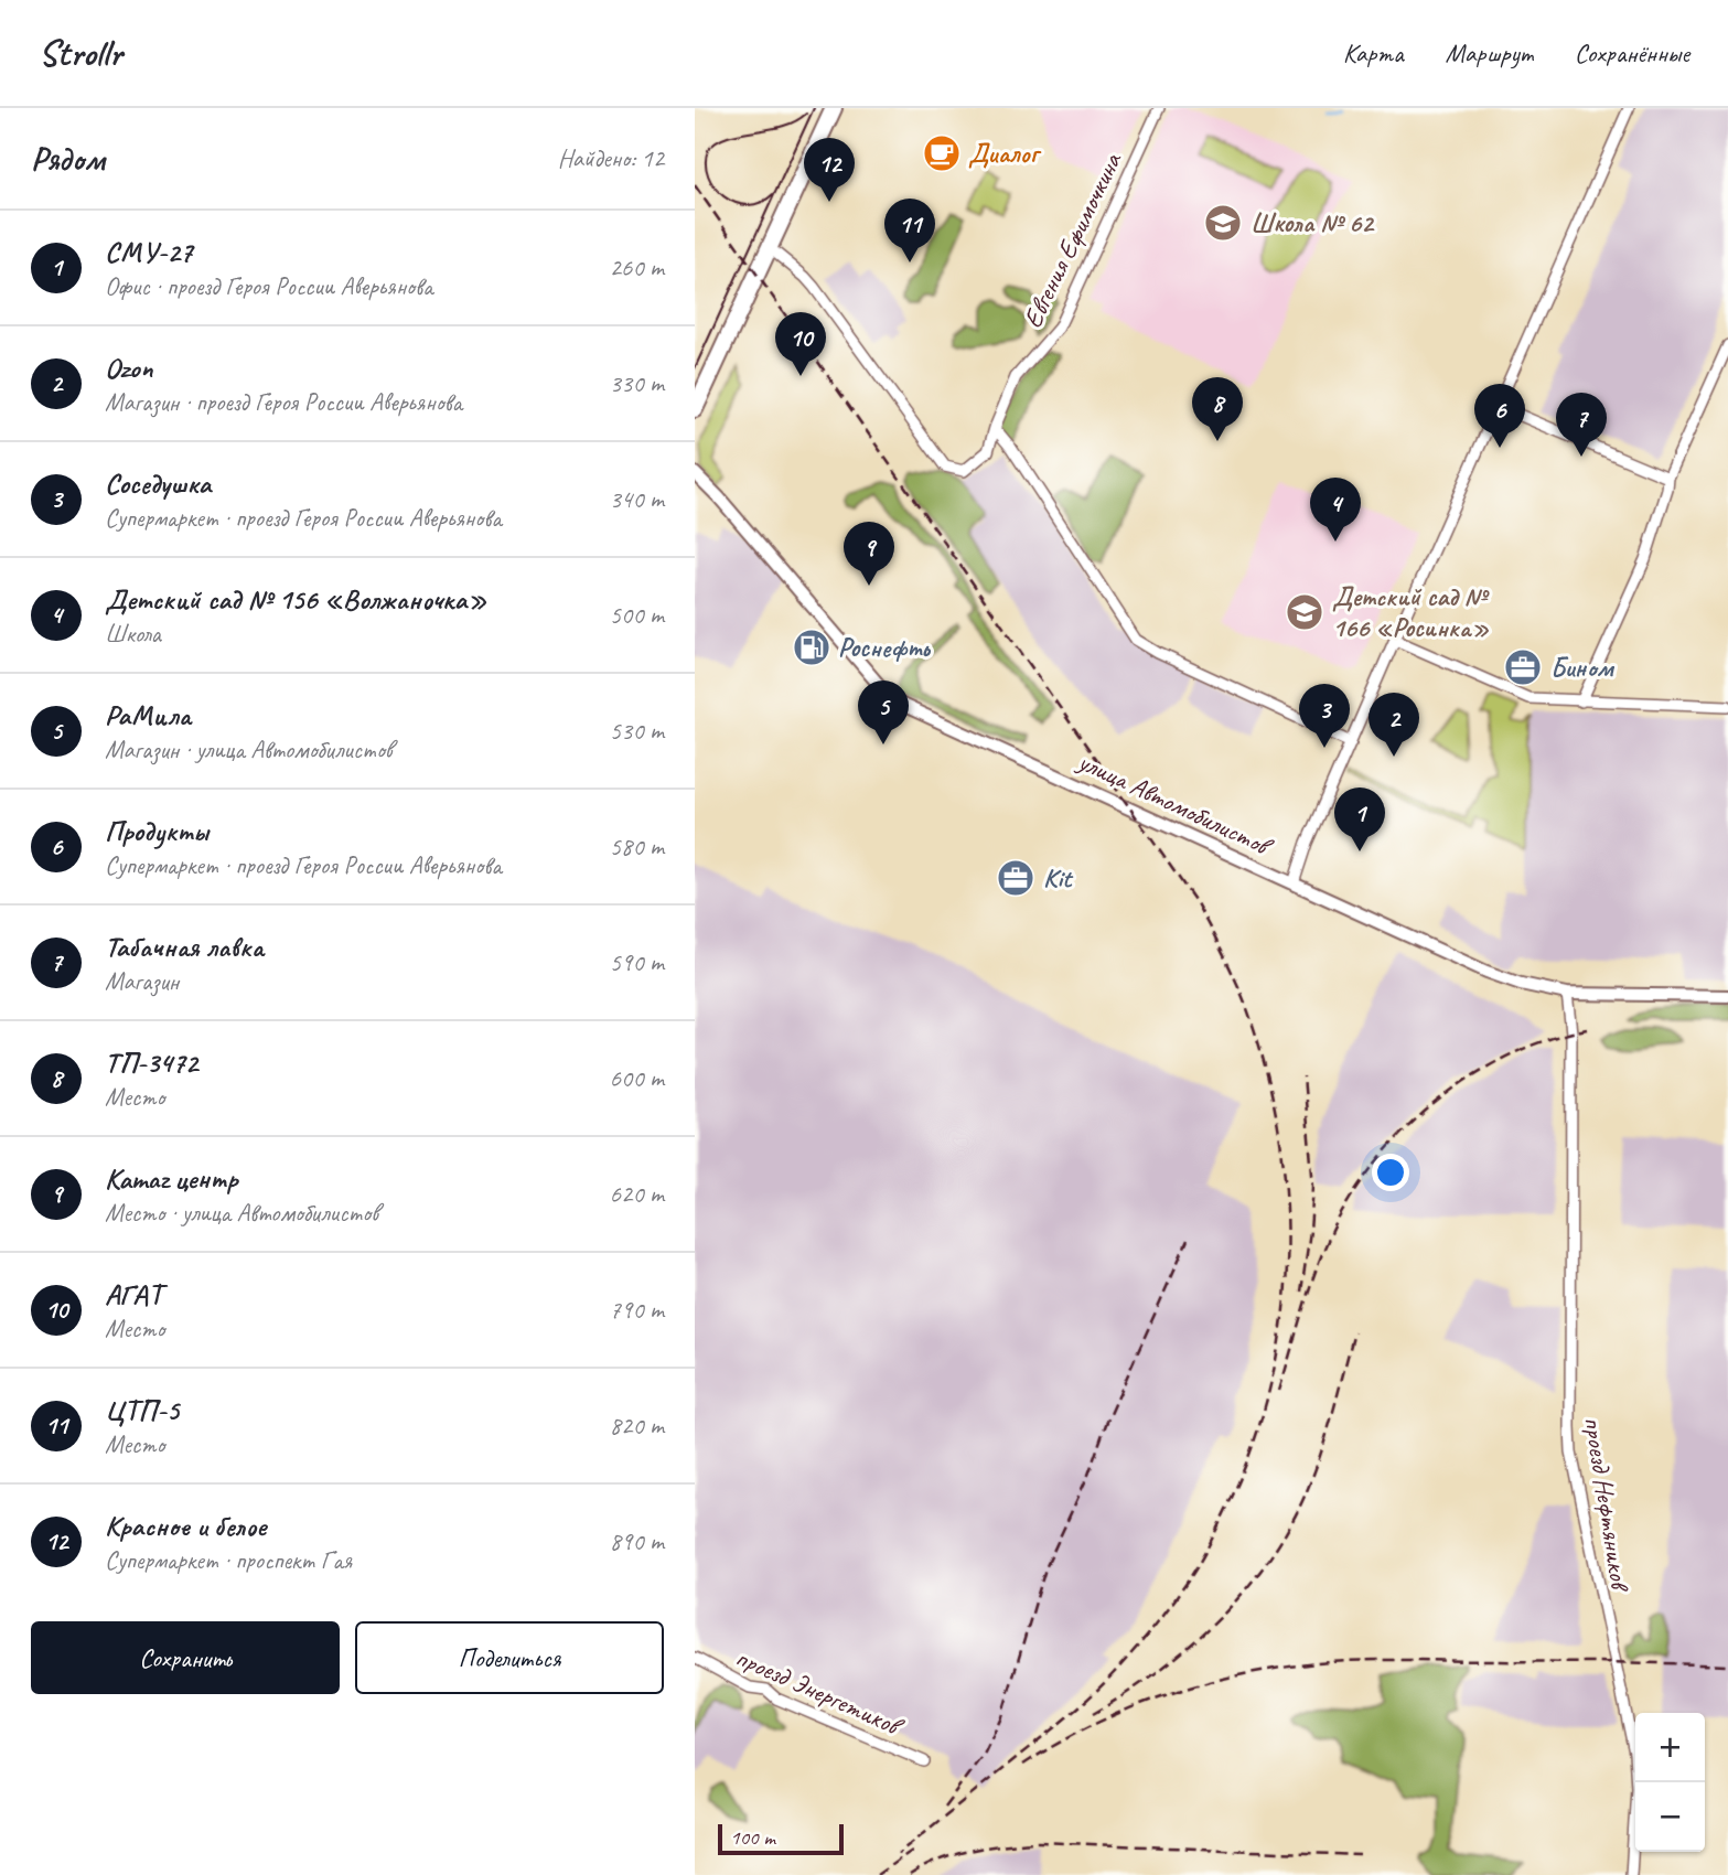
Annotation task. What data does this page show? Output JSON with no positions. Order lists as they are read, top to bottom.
{
  "streets": {
    "street": [
      "Евгения Ефимочкина",
      "улица Автомобилистов",
      "проезд Нефтяников",
      "проезд Энергетиков"
    ]
  },
  "crossings": [
    ["улица Автомобилистов", "проезд Нефтяников"]
  ],
  "places": {
    "cafe": ["Диалог"],
    "school or university": ["Школа № 62", "Детский сад № 166 «Росинка»"],
    "fuel station": ["Роснефть"],
    "office": ["Бином", "Kit"]
  },
  "scale_bar": "100 m",
  "page": {
    "header": "Strollr",
    "nav": ["Карта", "Маршрут", "Сохранённые"],
    "heading": ["Рядом", "Найдено: 12"],
    "pins": [
      "12",
      "11",
      "10",
      "8",
      "6",
      "7",
      "4",
      "9",
      "5",
      "3",
      "2",
      "1"
    ],
    "list": [
      {
        "mark": "1",
        "name": "СМУ-27",
        "note": "Офис · проезд Героя России Аверьянова",
        "value": "260 m"
      },
      {
        "mark": "2",
        "name": "Ozon",
        "note": "Магазин · проезд Героя России Аверьянова",
        "value": "330 m"
      },
      {
        "mark": "3",
        "name": "Соседушка",
        "note": "Супермаркет · проезд Героя России Аверьянова",
        "value": "340 m"
      },
      {
        "mark": "4",
        "name": "Детский сад № 156 «Волжаночка»",
        "note": "Школа",
        "value": "500 m"
      },
      {
        "mark": "5",
        "name": "РаМила",
        "note": "Магазин · улица Автомобилистов",
        "value": "530 m"
      },
      {
        "mark": "6",
        "name": "Продукты",
        "note": "Супермаркет · проезд Героя России Аверьянова",
        "value": "580 m"
      },
      {
        "mark": "7",
        "name": "Табачная лавка",
        "note": "Магазин",
        "value": "590 m"
      },
      {
        "mark": "8",
        "name": "ТП-3472",
        "note": "Место",
        "value": "600 m"
      },
      {
        "mark": "9",
        "name": "Kamaz центр",
        "note": "Место · улица Автомобилистов",
        "value": "620 m"
      },
      {
        "mark": "10",
        "name": "АГАТ",
        "note": "Место",
        "value": "790 m"
      },
      {
        "mark": "11",
        "name": "ЦТП-5",
        "note": "Место",
        "value": "820 m"
      },
      {
        "mark": "12",
        "name": "Красное и белое",
        "note": "Супермаркет · проспект Гая",
        "value": "890 m"
      }
    ],
    "buttons": ["Сохранить", "Поделиться"],
    "map_buttons": ["+", "−"],
    "scale": "100 m"
  }
}
